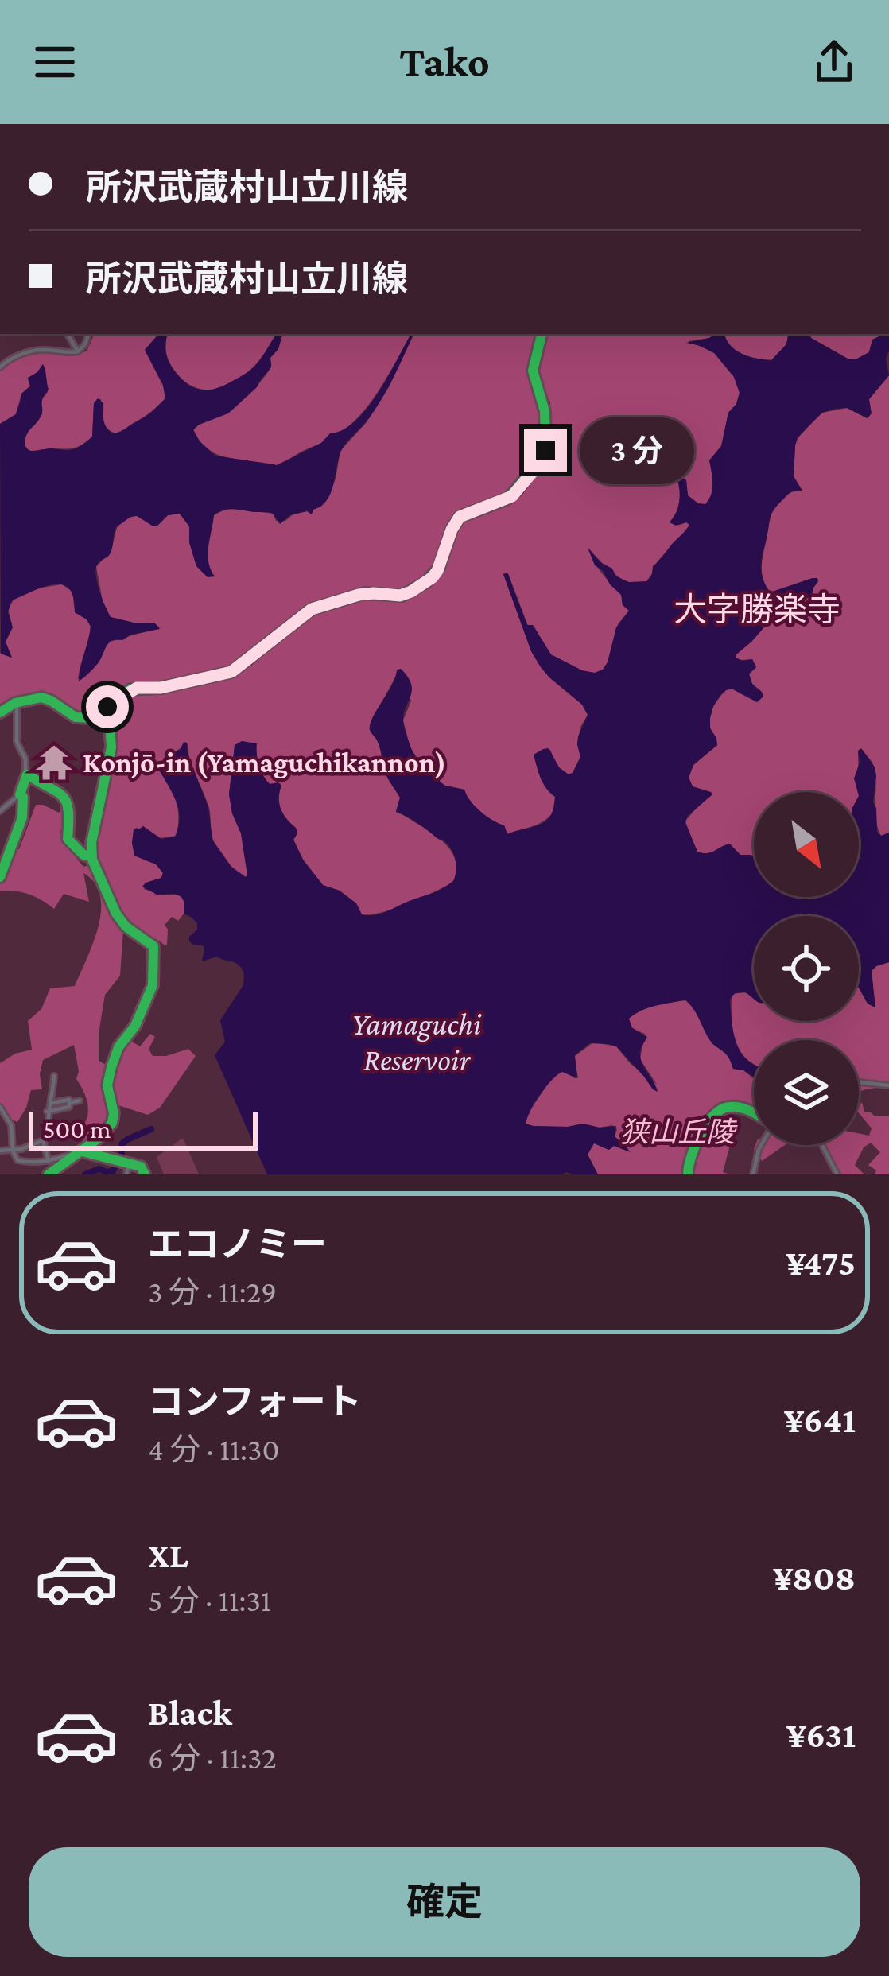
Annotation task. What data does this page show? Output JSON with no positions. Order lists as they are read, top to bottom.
{
  "districts": ["大字勝楽寺"],
  "water": ["Yamaguchi Reservoir"],
  "parks": ["狭山丘陵"],
  "places": {
    "temple": ["Konjō-in (Yamaguchikannon)"]
  },
  "scale_bar": "500 m",
  "north": "bottom right",
  "page": {
    "header": "Tako",
    "banner": ["所沢武蔵村山立川線", "所沢武蔵村山立川線"],
    "bubble": "3 分",
    "scale": "500 m",
    "list": [
      {
        "name": "エコノミー",
        "note": "3 分 · 11:29",
        "value": "¥475"
      },
      {
        "name": "コンフォート",
        "note": "4 分 · 11:30",
        "value": "¥641"
      },
      {
        "name": "XL",
        "note": "5 分 · 11:31",
        "value": "¥808"
      },
      {
        "name": "Black",
        "note": "6 分 · 11:32",
        "value": "¥631"
      }
    ],
    "buttons": "確定"
  }
}
